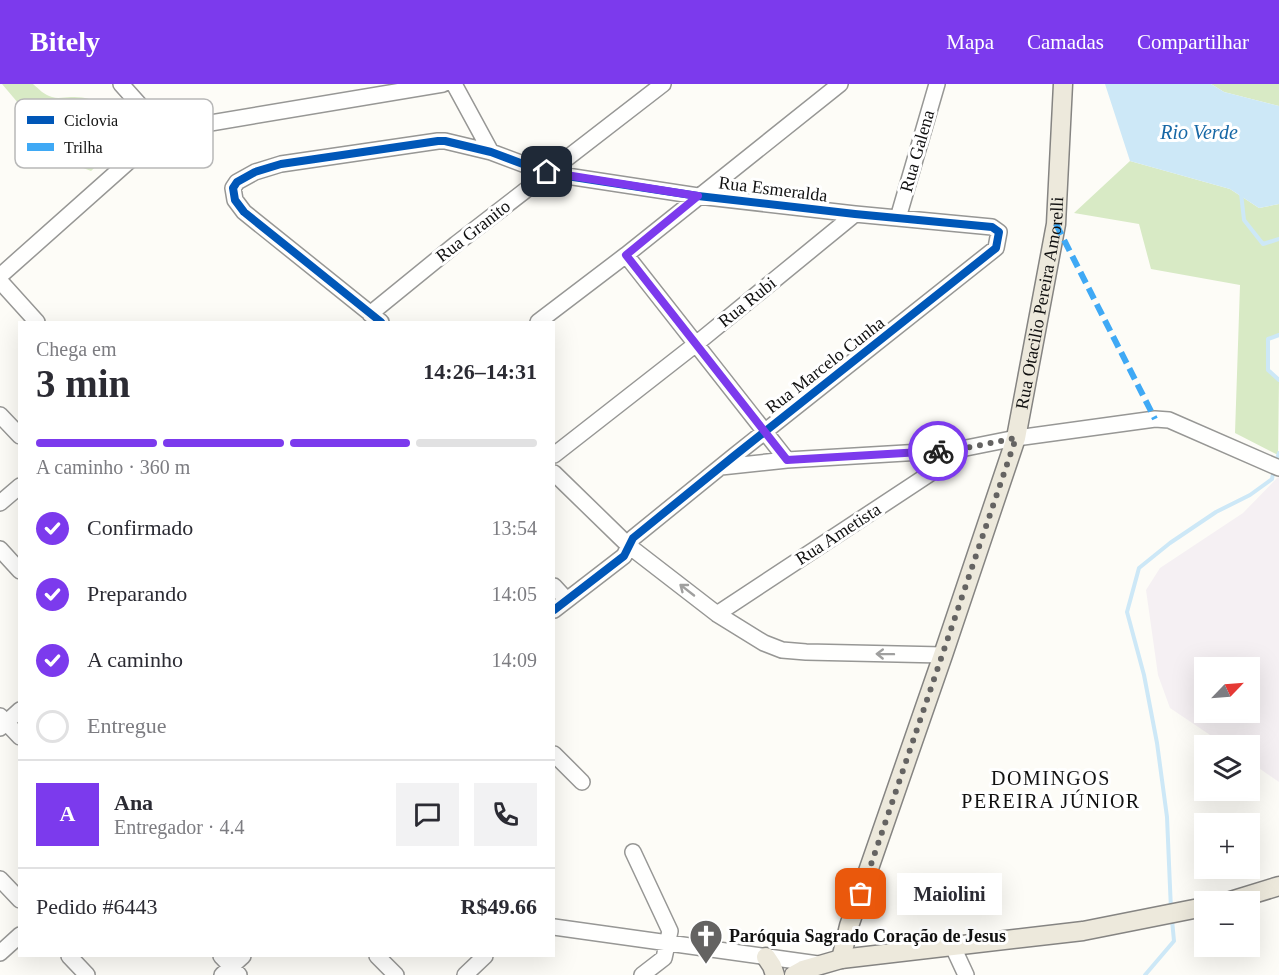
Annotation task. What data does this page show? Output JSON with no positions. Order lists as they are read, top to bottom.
{
  "streets": {
    "main road": ["Rua Otacilio Pereira Amorelli"],
    "street": [
      "Rua Galena",
      "Rua Esmeralda",
      "Rua Granito",
      "Rua Rubi",
      "Rua Marcelo Cunha",
      "Rua Ametista"
    ]
  },
  "crossings": [
    ["Rua Galena", "Rua Esmeralda"],
    ["Rua Esmeralda", "Rua Granito"],
    ["Rua Esmeralda", "Rua Rubi"],
    ["Rua Esmeralda", "Rua Marcelo Cunha"]
  ],
  "districts": ["DOMINGOS PEREIRA JÚNIOR"],
  "water": ["Rio Verde"],
  "places": {
    "other": ["Maiolini"],
    "church": ["Paróquia Sagrado Coração de Jesus"]
  },
  "legend": ["Ciclovia", "Trilha"],
  "north": "top right",
  "page": {
    "header": "Bitely",
    "nav": ["Mapa", "Camadas", "Compartilhar"],
    "heading": ["3 min", "Chega em", "14:26–14:31"],
    "panel": [
      "Ana",
      "Entregador · 4.4",
      "Pedido #6443",
      "R$49.66"
    ],
    "bar": "A caminho · 360 m",
    "list": [
      ["Confirmado", "13:54"],
      ["Preparando", "14:05"],
      ["A caminho", "14:09"],
      "Entregue"
    ],
    "map_buttons": ["+", "−"],
    "round": "A",
    "bubble": "Maiolini"
  }
}
